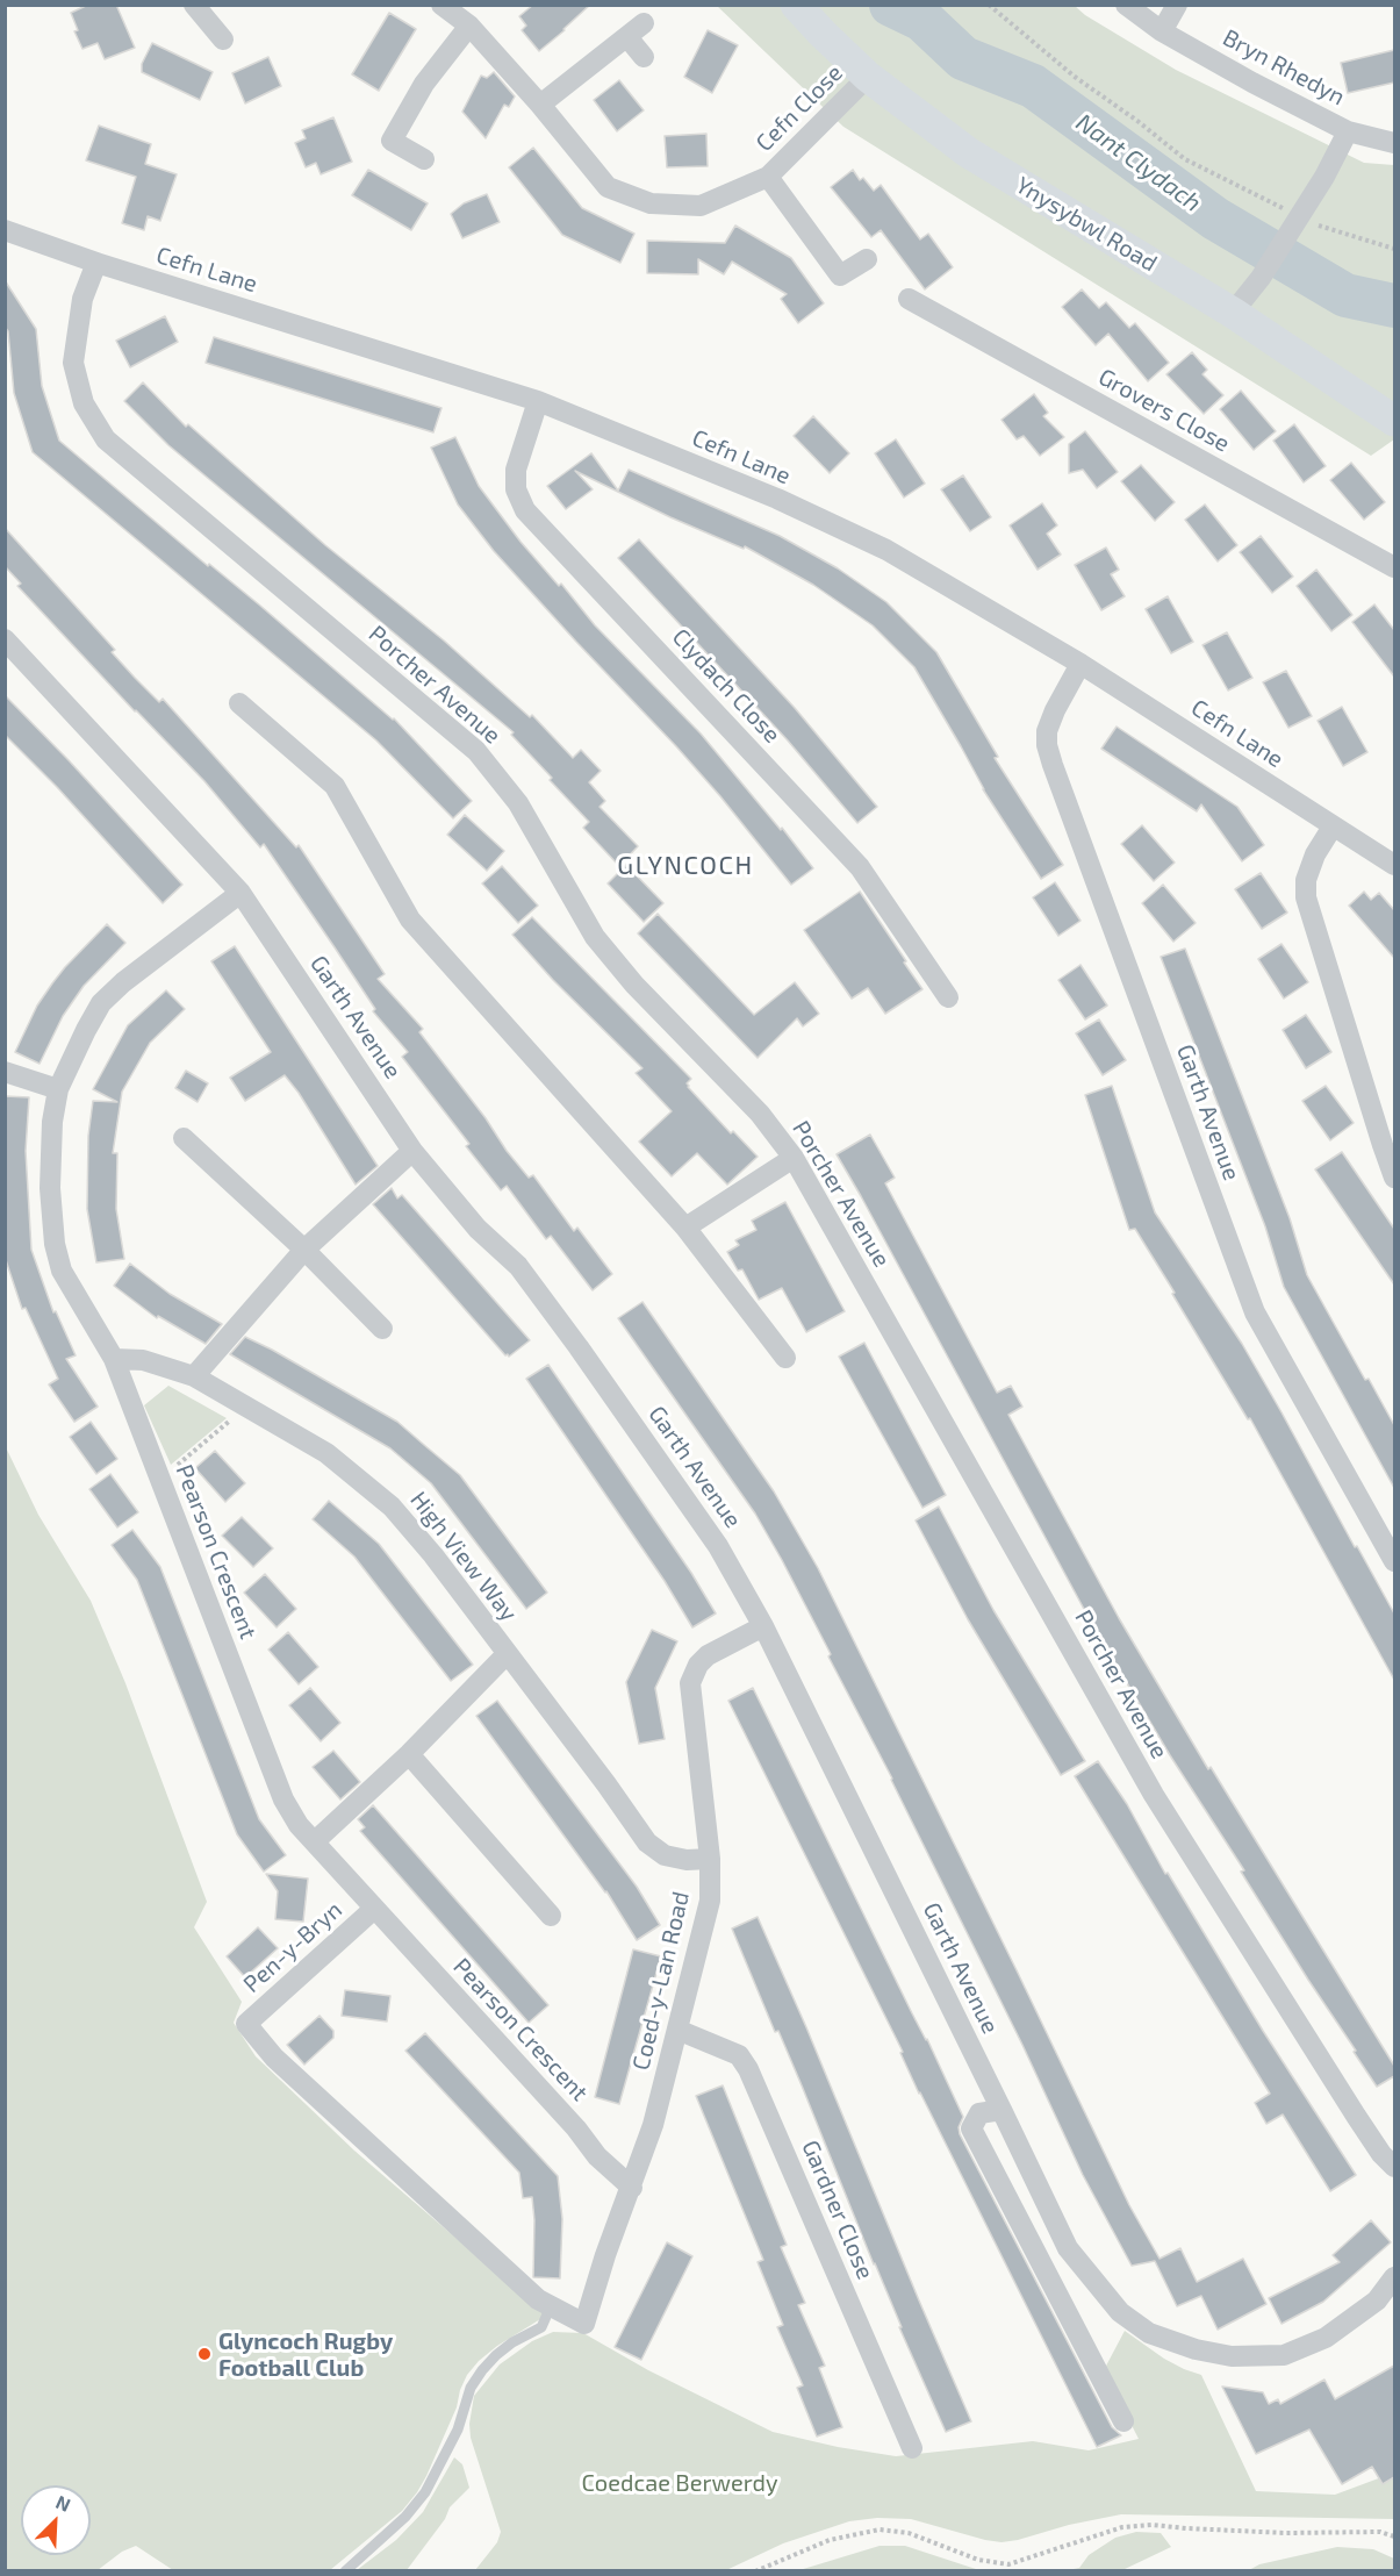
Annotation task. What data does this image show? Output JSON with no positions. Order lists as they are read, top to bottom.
{
  "streets": {
    "main road": ["Ynysybwl Road"],
    "street": [
      "Bryn Rhedyn",
      "Cefn Close",
      "Cefn Lane",
      "Grovers Close",
      "Porcher Avenue",
      "Clydach Close",
      "Garth Avenue",
      "Pearson Crescent",
      "High View Way",
      "Pen-y-Bryn",
      "Coed-y-Lan Road",
      "Gardner Close"
    ]
  },
  "crossings": [
    ["Cefn Close", "Ynysybwl Road"],
    ["Cefn Lane", "Porcher Avenue"],
    ["Cefn Lane", "Clydach Close"],
    ["Cefn Lane", "Garth Avenue"],
    ["Garth Avenue", "Pearson Crescent"],
    ["Garth Avenue", "Coed-y-Lan Road"],
    ["Pearson Crescent", "High View Way"],
    ["Pearson Crescent", "Pen-y-Bryn"],
    ["Pearson Crescent", "Coed-y-Lan Road"],
    ["High View Way", "Coed-y-Lan Road"],
    ["Pen-y-Bryn", "Coed-y-Lan Road"],
    ["Coed-y-Lan Road", "Gardner Close"]
  ],
  "districts": ["GLYNCOCH"],
  "water": ["Nant Clydach"],
  "parks": ["Coedcae Berwerdy"],
  "places": ["Glyncoch Rugby Football Club"],
  "north": "top right"
}
